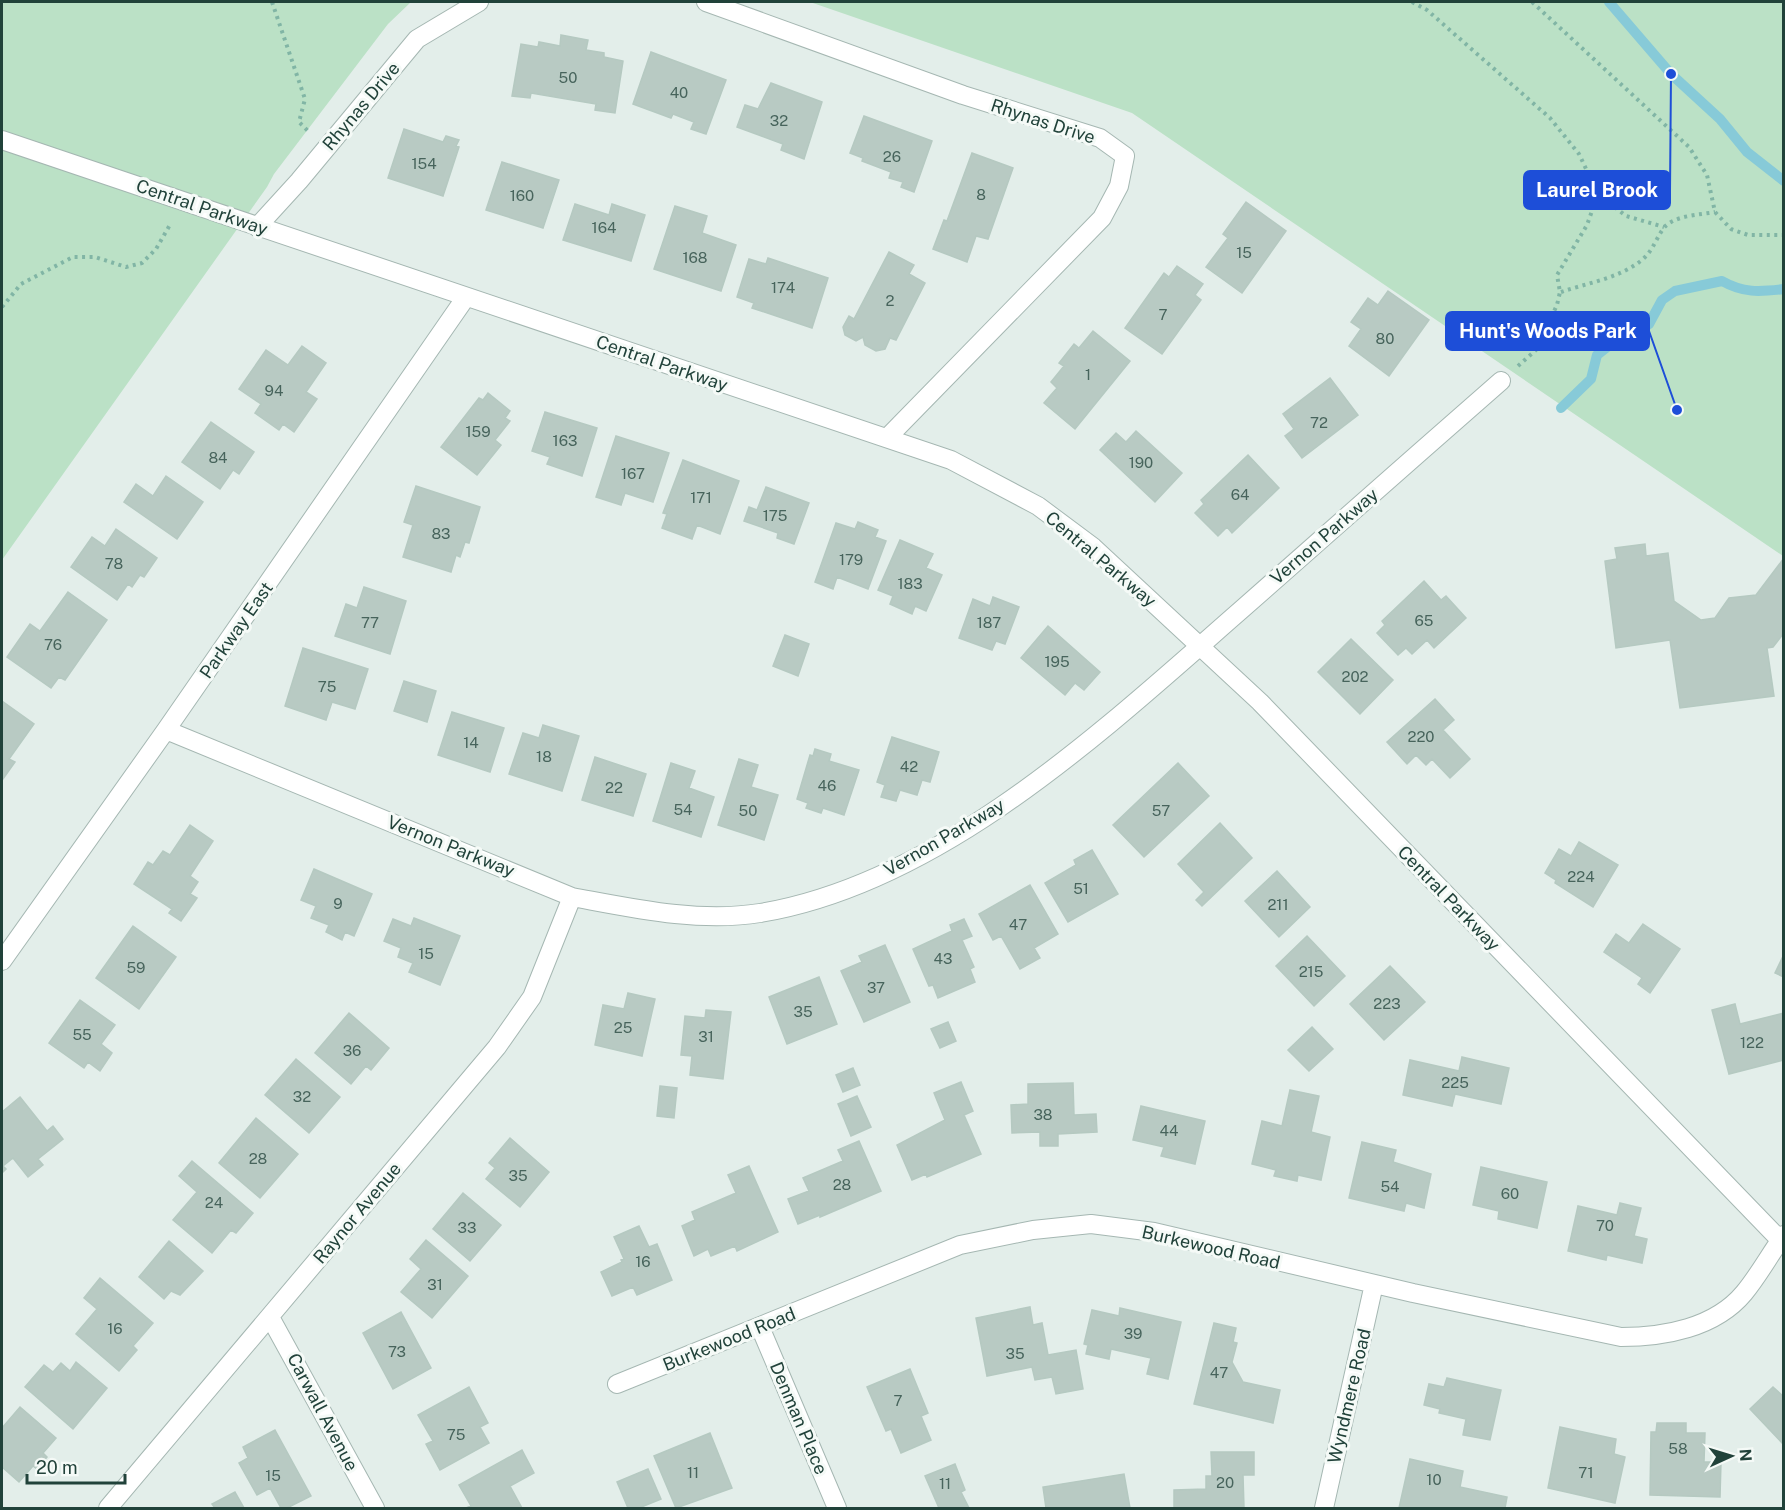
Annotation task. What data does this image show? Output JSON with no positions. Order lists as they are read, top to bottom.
{
  "streets": {
    "street": [
      "Rhynas Drive",
      "Central Parkway",
      "Vernon Parkway",
      "Parkway East",
      "Raynor Avenue",
      "Burkewood Road",
      "Wyndmere Road",
      "Carwall Avenue",
      "Denman Place"
    ]
  },
  "crossings": [
    ["Rhynas Drive", "Central Parkway"],
    ["Central Parkway", "Vernon Parkway"],
    ["Central Parkway", "Parkway East"],
    ["Central Parkway", "Burkewood Road"],
    ["Vernon Parkway", "Parkway East"],
    ["Vernon Parkway", "Raynor Avenue"],
    ["Raynor Avenue", "Carwall Avenue"],
    ["Burkewood Road", "Wyndmere Road"],
    ["Burkewood Road", "Denman Place"]
  ],
  "places": ["Laurel Brook", "Hunt's Woods Park"],
  "house_numbers": [
    "50",
    "40",
    "32",
    "26",
    "154",
    "8",
    "160",
    "164",
    "15",
    "168",
    "174",
    "2",
    "7",
    "80",
    "1",
    "94",
    "72",
    "159",
    "163",
    "84",
    "190",
    "167",
    "64",
    "171",
    "175",
    "83",
    "179",
    "78",
    "183",
    "65",
    "77",
    "187",
    "76",
    "195",
    "202",
    "75",
    "220",
    "14",
    "18",
    "42",
    "46",
    "22",
    "54",
    "50",
    "57",
    "224",
    "51",
    "9",
    "211",
    "47",
    "15",
    "43",
    "59",
    "215",
    "37",
    "223",
    "35",
    "25",
    "55",
    "31",
    "122",
    "36",
    "225",
    "32",
    "38",
    "44",
    "28",
    "35",
    "28",
    "54",
    "60",
    "24",
    "70",
    "33",
    "16",
    "31",
    "16",
    "39",
    "73",
    "35",
    "47",
    "7",
    "75",
    "58",
    "11",
    "71",
    "15",
    "10",
    "20",
    "11"
  ],
  "scale_bar": "20 m",
  "north": "right"
}
